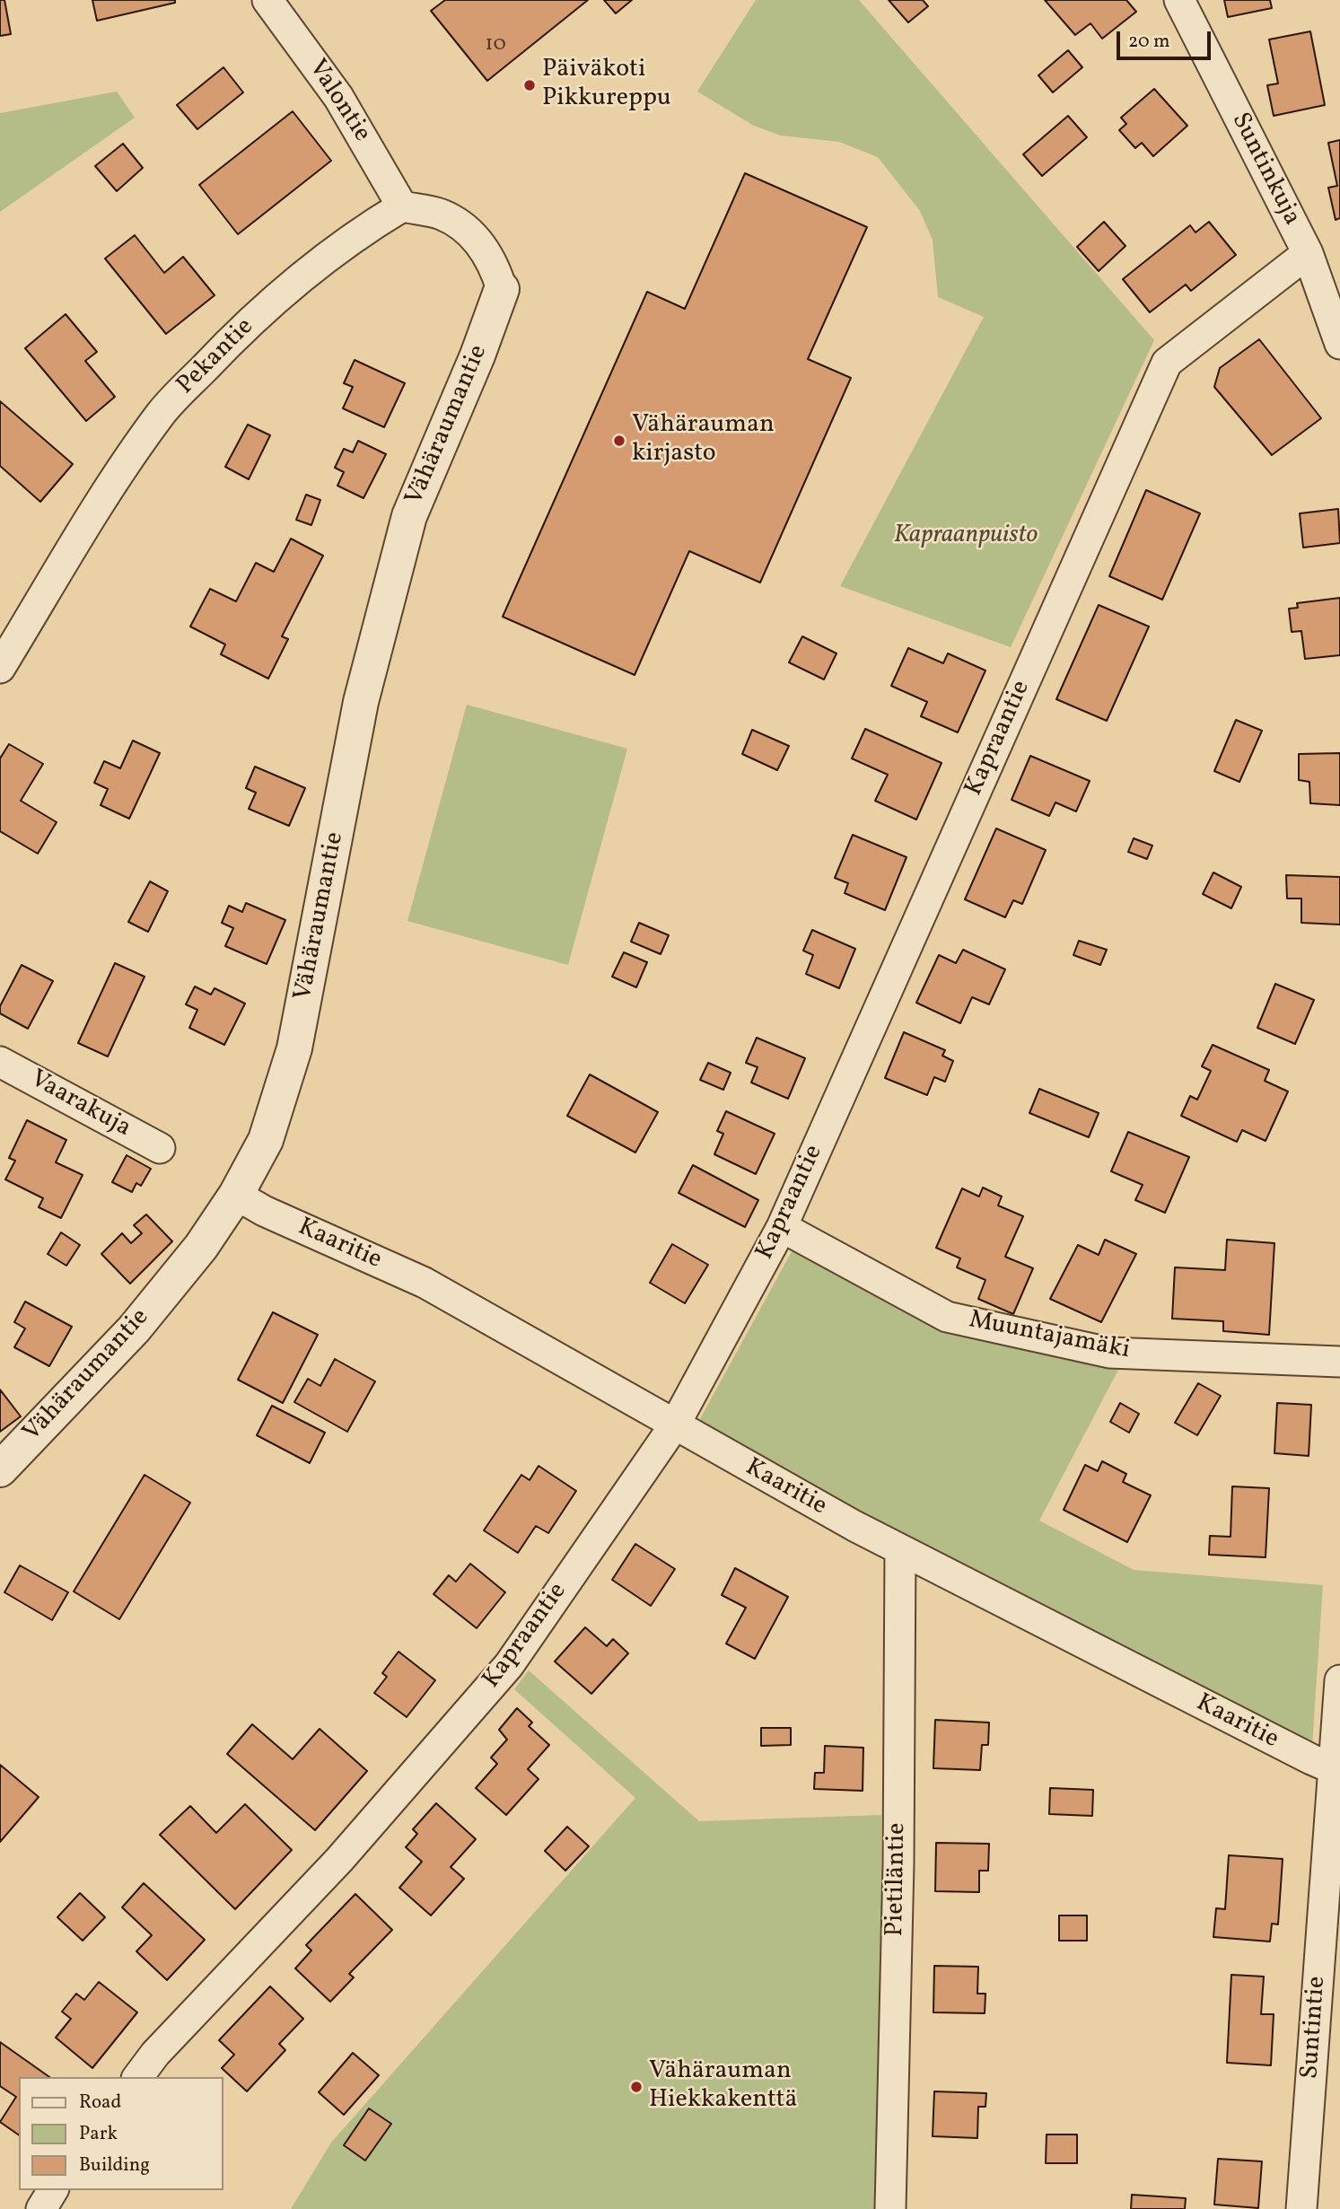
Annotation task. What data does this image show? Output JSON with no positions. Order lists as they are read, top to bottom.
{
  "streets": {
    "street": [
      "Valontie",
      "Suntinkuja",
      "Pekantie",
      "Vähäraumantie",
      "Kapraantie",
      "Vaarakuja",
      "Kaaritie",
      "Muuntajamäki",
      "Pietiläntie",
      "Suntintie"
    ]
  },
  "crossings": [
    ["Valontie", "Pekantie"],
    ["Suntinkuja", "Kapraantie"],
    ["Vähäraumantie", "Kaaritie"],
    ["Kapraantie", "Kaaritie"],
    ["Kapraantie", "Muuntajamäki"],
    ["Kaaritie", "Pietiläntie"],
    ["Kaaritie", "Suntintie"]
  ],
  "parks": ["Kapraanpuisto"],
  "places": ["Päiväkoti Pikkureppu", "Vähärauman kirjasto", "Vähärauman Hiekkakenttä"],
  "house_numbers": ["10"],
  "legend": ["Road", "Park", "Building"],
  "scale_bar": "20 m"
}
